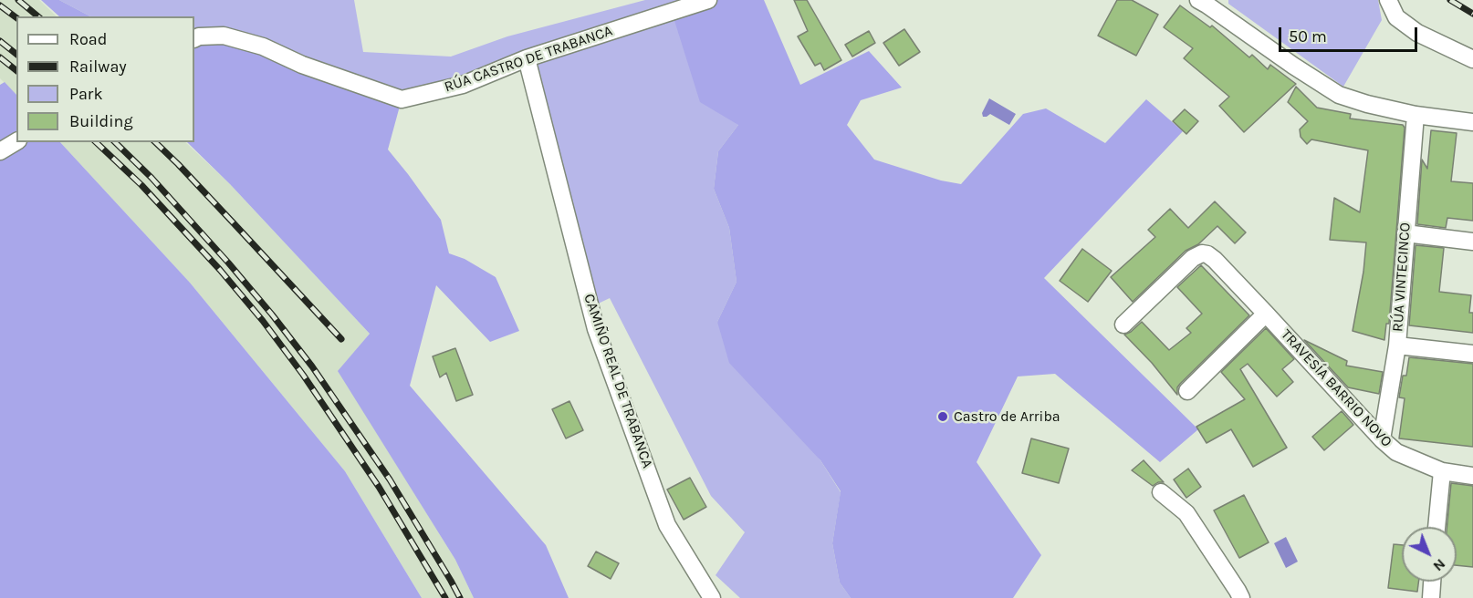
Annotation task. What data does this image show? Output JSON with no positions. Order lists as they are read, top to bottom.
{
  "streets": {
    "street": [
      "RÚA CASTRO DE TRABANCA",
      "RÚA VINTECINCO",
      "CAMIÑO REAL DE TRABANCA",
      "TRAVESÍA BARRIO NOVO"
    ]
  },
  "crossings": [
    ["RÚA CASTRO DE TRABANCA", "CAMIÑO REAL DE TRABANCA"],
    ["RÚA VINTECINCO", "TRAVESÍA BARRIO NOVO"]
  ],
  "places": ["Castro de Arriba"],
  "legend": [
    "Road",
    "Railway",
    "Park",
    "Building"
  ],
  "scale_bar": "50 m",
  "north": "bottom right"
}
